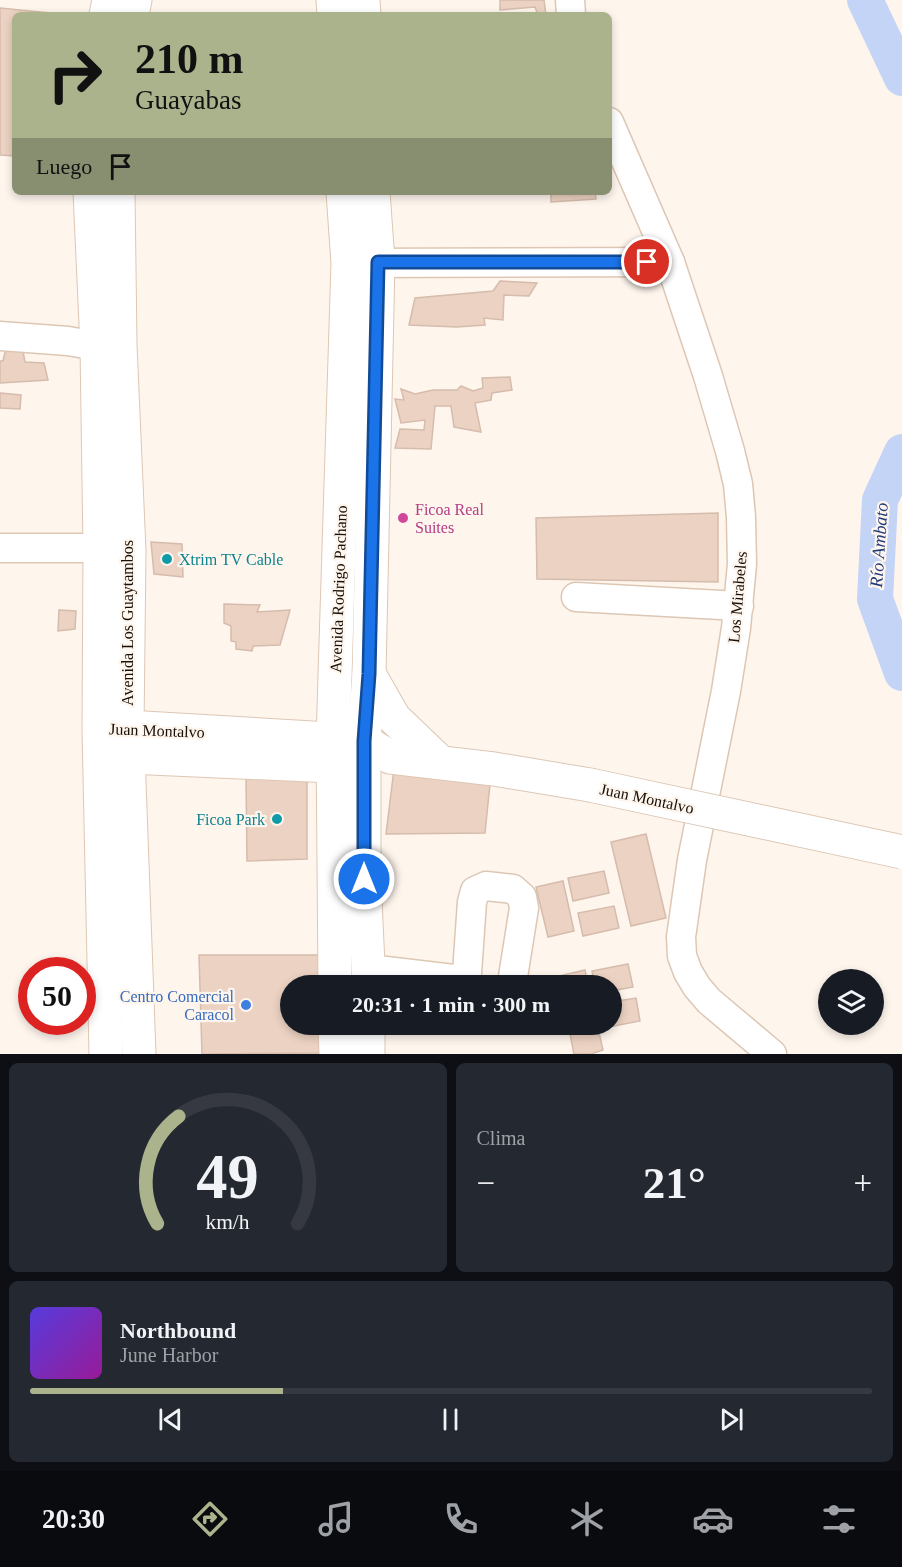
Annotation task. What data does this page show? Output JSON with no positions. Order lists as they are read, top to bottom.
{
  "streets": {
    "main road": ["Avenida Rodrigo Pachano", "Avenida Los Guaytambos", "Juan Montalvo"],
    "street": ["Los Mirabeles"]
  },
  "crossings": [
    ["Avenida Rodrigo Pachano", "Juan Montalvo"],
    ["Avenida Los Guaytambos", "Juan Montalvo"]
  ],
  "water": ["Río Ambato"],
  "places": [
    "Ficoa Real Suites",
    "Xtrim TV Cable",
    "Ficoa Park",
    "Centro Comercial Caracol"
  ],
  "page": {
    "turn": ["210 m", "Guayabas"],
    "then": "Luego",
    "limit": "50",
    "trip": "20:31 · 1 min · 300 m",
    "tile": "Clima",
    "heat": ["−", "21°", "+"],
    "song": ["Northbound", "June Harbor"],
    "tabs": "20:30",
    "gauge": ["49", "km/h"]
  }
}
